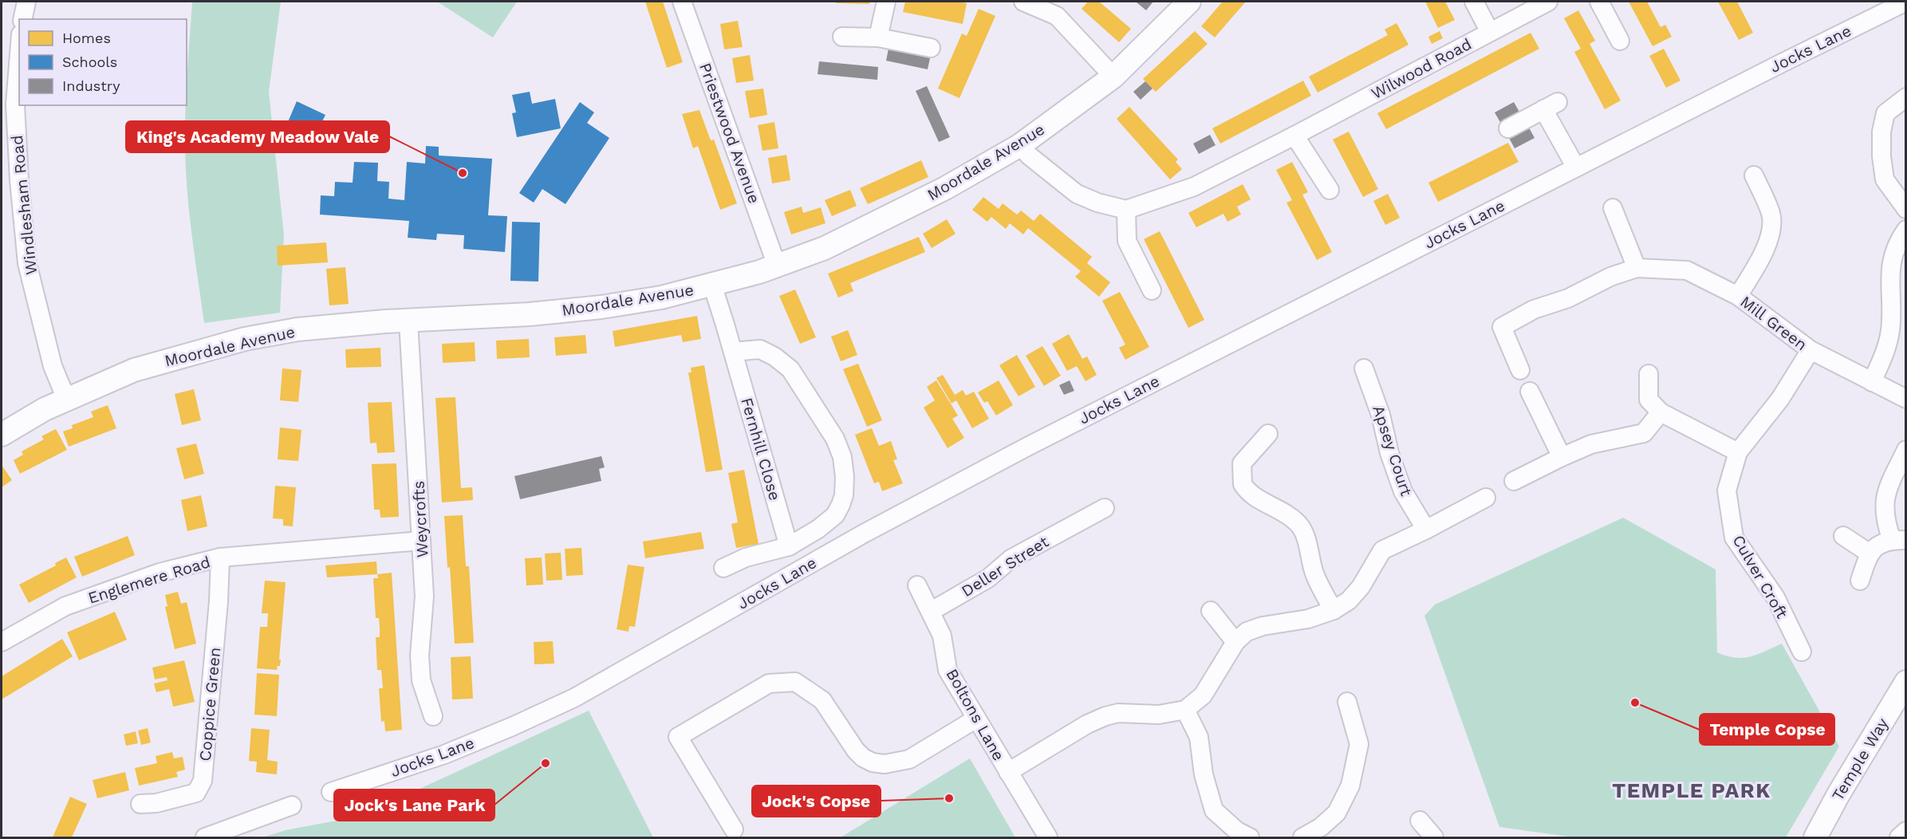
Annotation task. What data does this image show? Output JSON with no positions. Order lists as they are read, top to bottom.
{
  "streets": {
    "street": [
      "Jocks Lane",
      "Wilwood Road",
      "Priestwood Avenue",
      "Moordale Avenue",
      "Windlesham Road",
      "Mill Green",
      "Fernhill Close",
      "Apsey Court",
      "Weycrofts",
      "Deller Street",
      "Culver Croft",
      "Englemere Road",
      "Coppice Green",
      "Boltons Lane",
      "Temple Way"
    ]
  },
  "crossings": [
    ["Priestwood Avenue", "Moordale Avenue"],
    ["Moordale Avenue", "Windlesham Road"],
    ["Moordale Avenue", "Fernhill Close"],
    ["Moordale Avenue", "Weycrofts"],
    ["Mill Green", "Culver Croft"],
    ["Weycrofts", "Englemere Road"],
    ["Deller Street", "Boltons Lane"],
    ["Englemere Road", "Coppice Green"]
  ],
  "districts": ["TEMPLE PARK"],
  "places": [
    "King's Academy Meadow Vale",
    "Temple Copse",
    "Jock's Lane Park",
    "Jock's Copse"
  ],
  "legend": ["Homes", "Schools", "Industry"]
}
